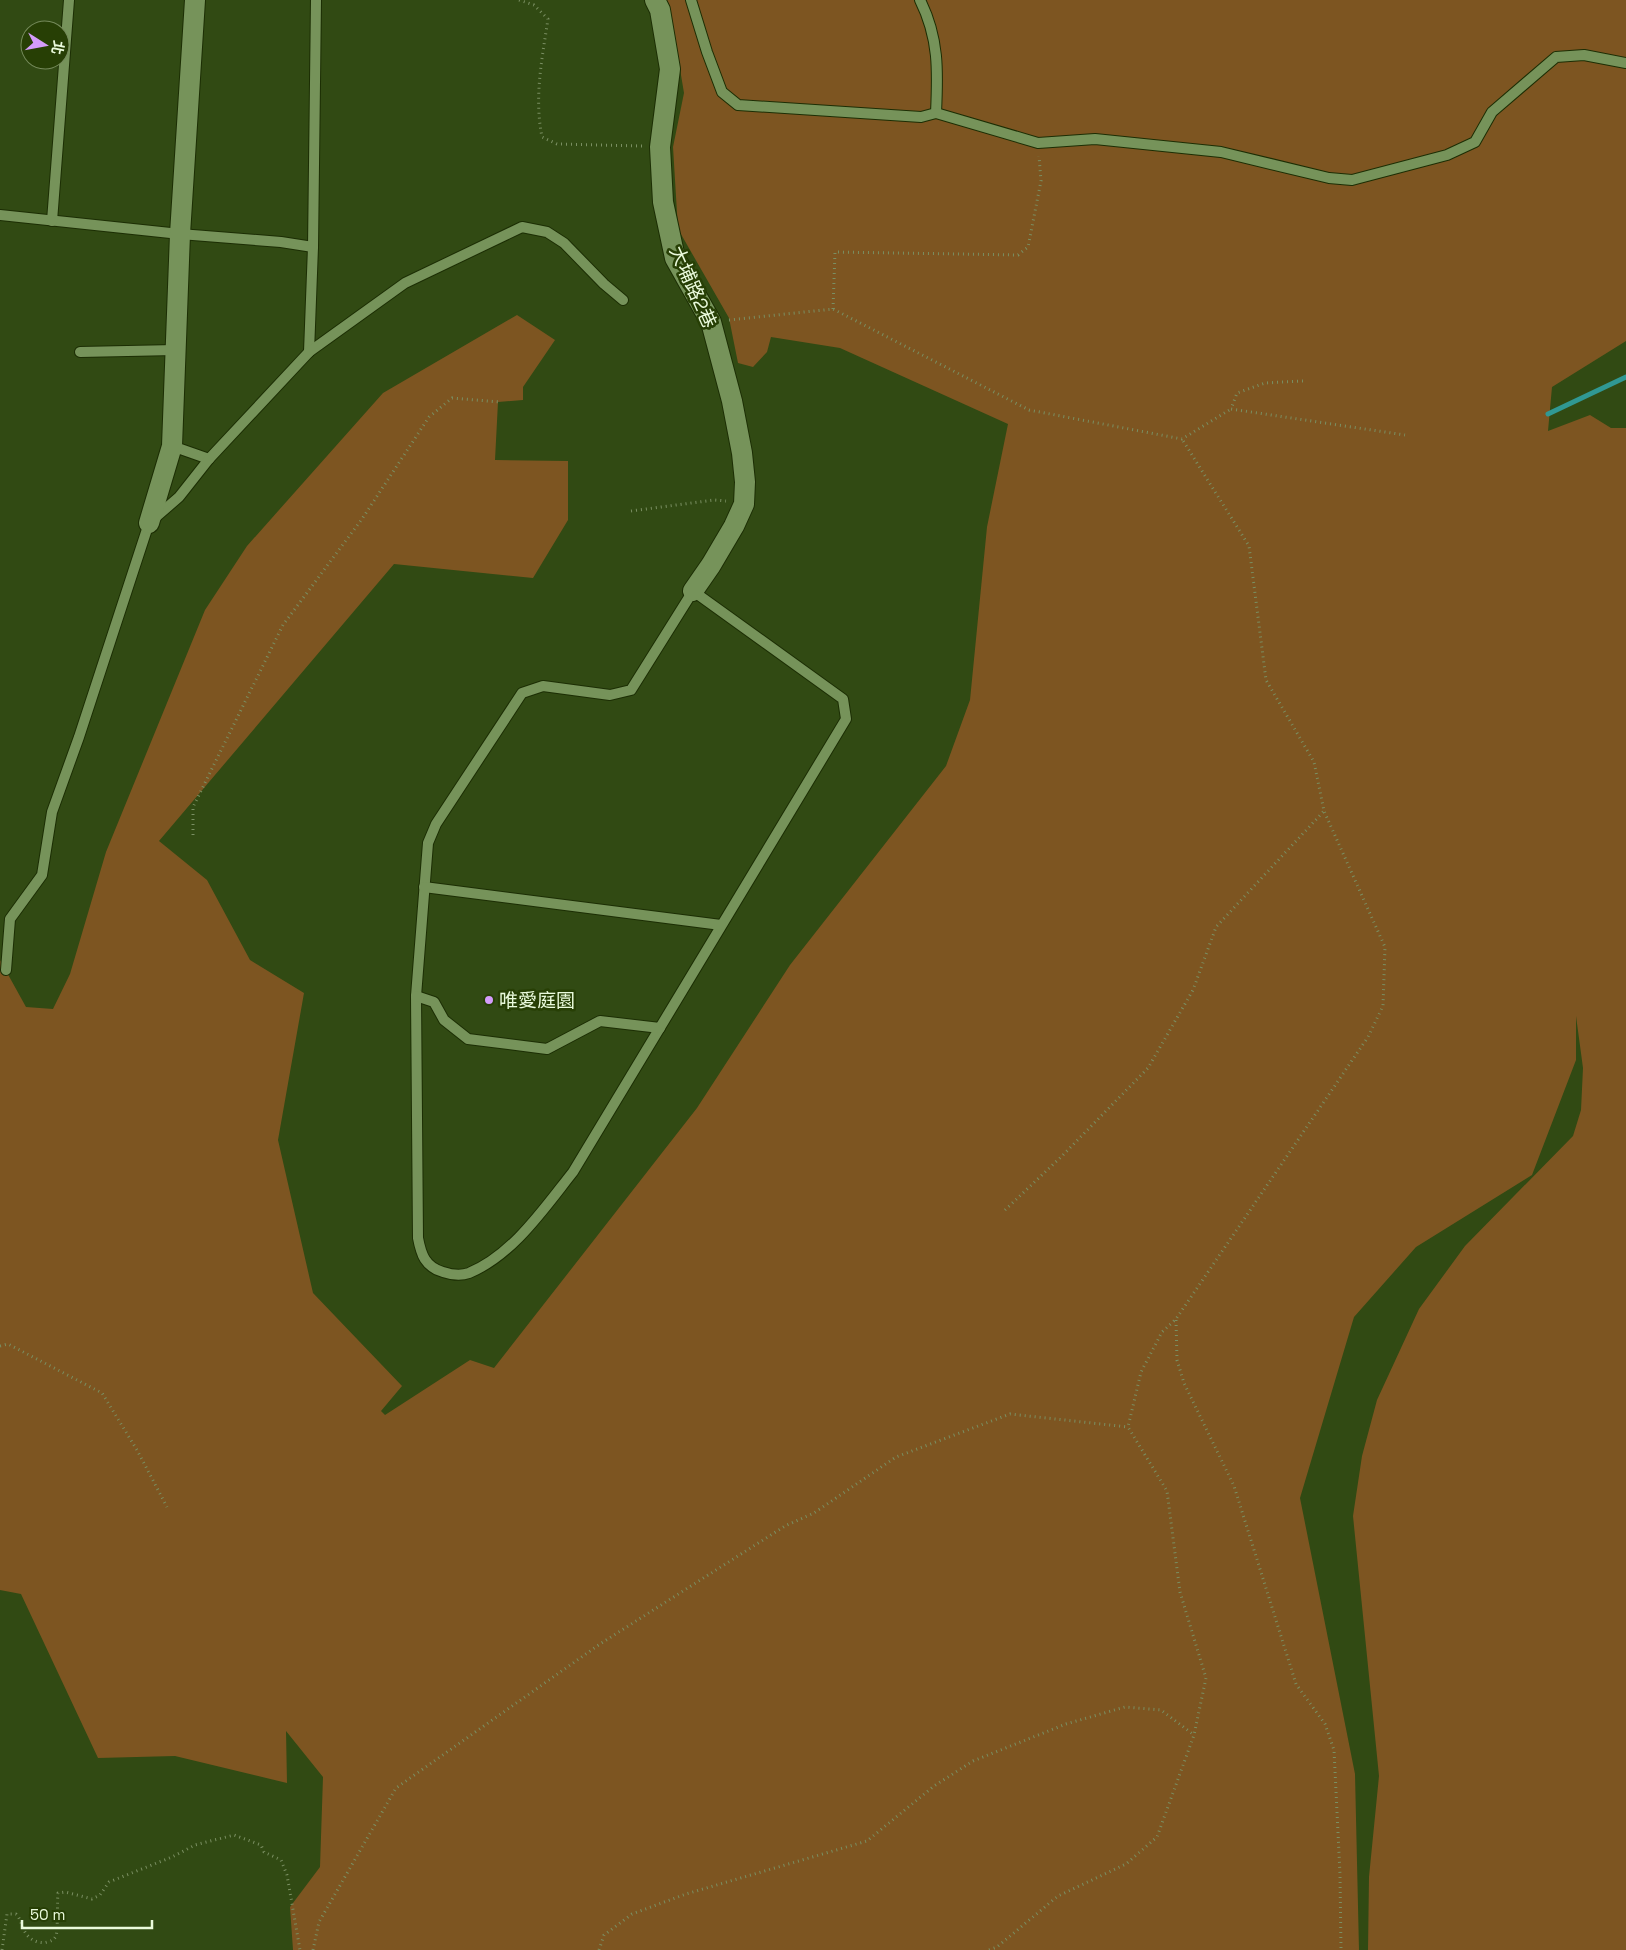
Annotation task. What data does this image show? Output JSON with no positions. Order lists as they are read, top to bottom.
{
  "streets": {
    "street": ["大埔路2巷"]
  },
  "places": ["唯愛庭園"],
  "scale_bar": "50 m",
  "north": "right"
}
